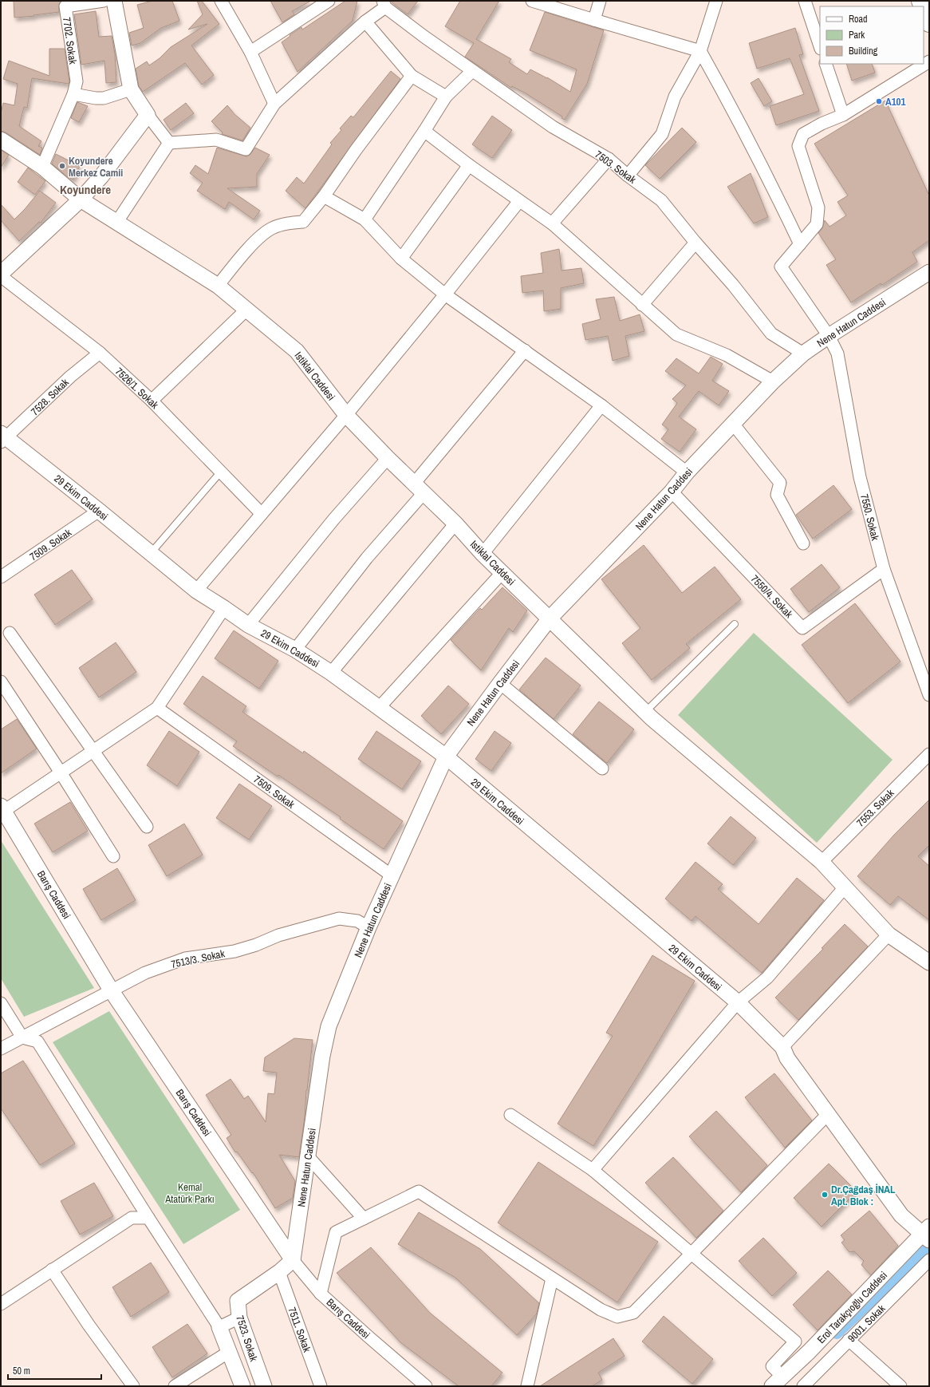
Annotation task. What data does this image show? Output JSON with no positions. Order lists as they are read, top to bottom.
{
  "streets": {
    "street": [
      "7702. Sokak",
      "7503. Sokak",
      "Nene Hatun Caddesi",
      "Istiklal Caddesi",
      "7526/1. Sokak",
      "7528. Sokak",
      "29 Ekim Caddesi",
      "7550. Sokak",
      "7509. Sokak",
      "7550/4. Sokak",
      "7553. Sokak",
      "Barış Caddesi",
      "7513/3. Sokak",
      "Erol Tarakçıoğlu Caddesi",
      "9001. Sokak",
      "7511. Sokak",
      "7523. Sokak"
    ]
  },
  "crossings": [
    ["7503. Sokak", "Nene Hatun Caddesi"],
    ["Nene Hatun Caddesi", "Istiklal Caddesi"],
    ["Nene Hatun Caddesi", "29 Ekim Caddesi"],
    ["Nene Hatun Caddesi", "7550. Sokak"],
    ["Nene Hatun Caddesi", "7509. Sokak"],
    ["Nene Hatun Caddesi", "7550/4. Sokak"],
    ["Nene Hatun Caddesi", "Barış Caddesi"],
    ["Nene Hatun Caddesi", "7513/3. Sokak"],
    ["Nene Hatun Caddesi", "7523. Sokak"],
    ["Istiklal Caddesi", "7553. Sokak"],
    ["7526/1. Sokak", "7528. Sokak"],
    ["7528. Sokak", "29 Ekim Caddesi"],
    ["29 Ekim Caddesi", "7509. Sokak"],
    ["29 Ekim Caddesi", "Erol Tarakçıoğlu Caddesi"],
    ["7550. Sokak", "7550/4. Sokak"],
    ["Barış Caddesi", "7513/3. Sokak"],
    ["Barış Caddesi", "7523. Sokak"],
    ["7511. Sokak", "7523. Sokak"]
  ],
  "districts": ["Koyundere"],
  "parks": ["Kemal Atatürk Parkı"],
  "places": ["A101", "Koyundere Merkez Camii", "Dr.Çağdaş İNAL Apt. Blok :"],
  "legend": ["Road", "Park", "Building"],
  "scale_bar": "50 m"
}
